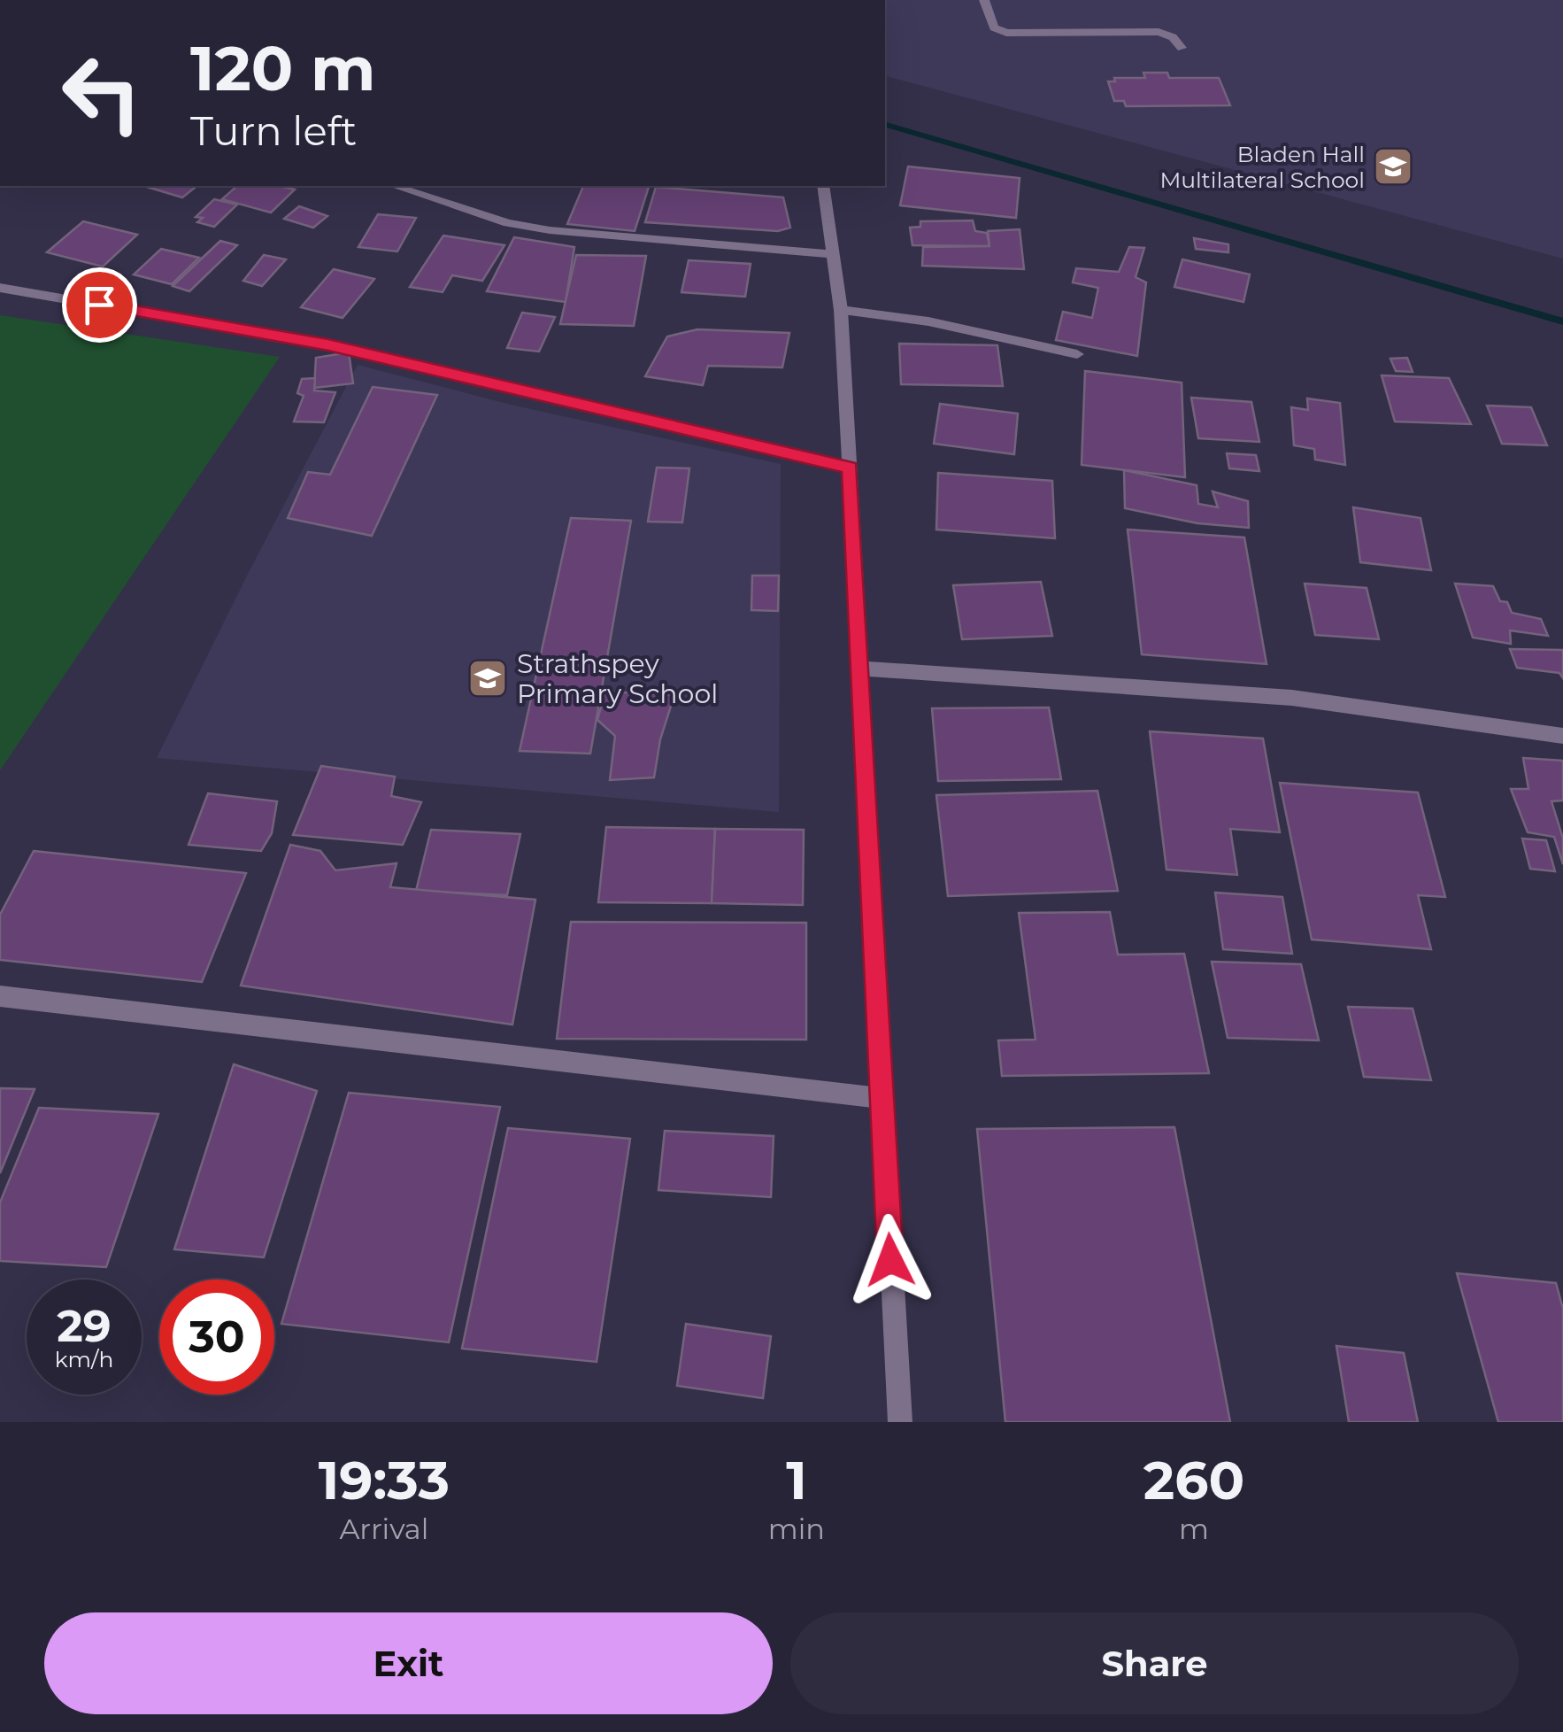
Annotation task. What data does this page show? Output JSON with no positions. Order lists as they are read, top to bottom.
{
  "places": {
    "school or university": ["Bladen Hall Multilateral School", "Strathspey Primary School"]
  },
  "page": {
    "turn": ["120 m", "Turn left"],
    "speed": "29 km/h",
    "limit": "30",
    "eta": [
      "19:33",
      "Arrival",
      "1",
      "min",
      "260",
      "m"
    ],
    "buttons": ["Exit", "Share"]
  }
}
